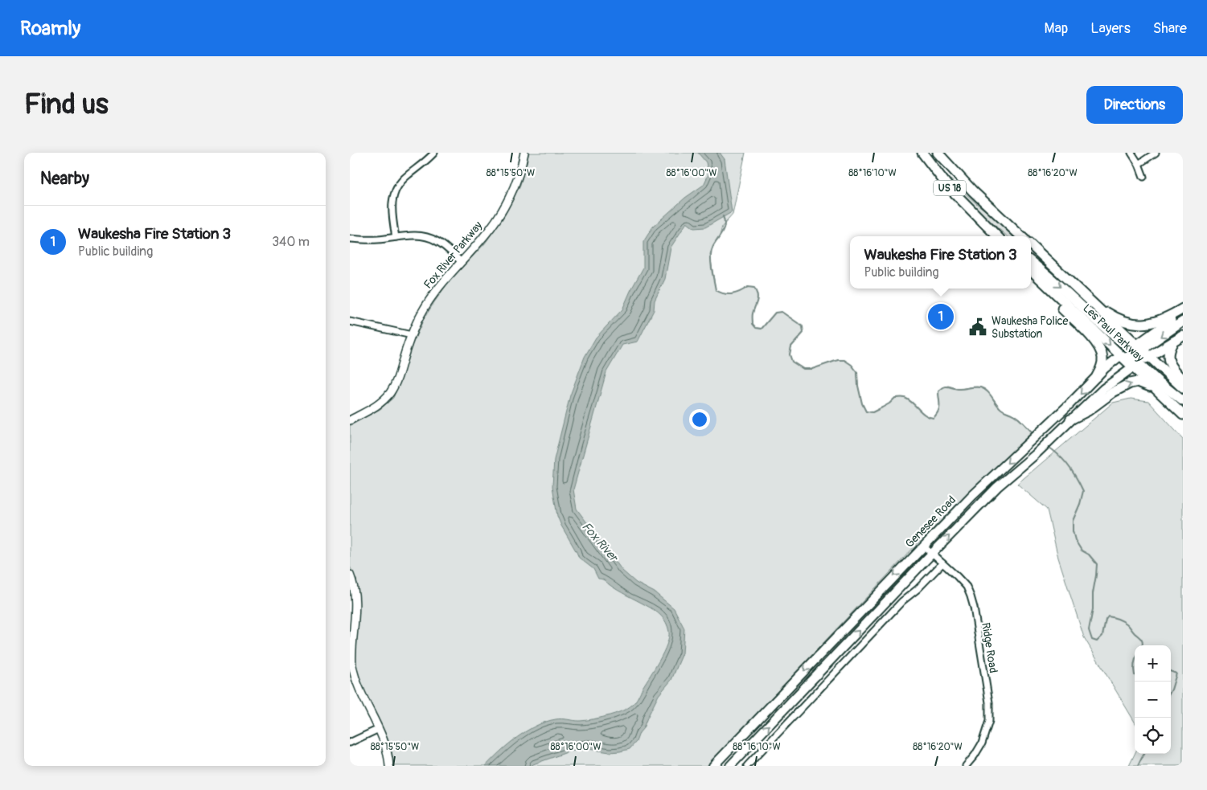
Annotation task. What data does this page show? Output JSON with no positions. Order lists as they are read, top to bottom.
{
  "streets": {
    "main road": ["US 18", "Les Paul Parkway", "Genesee Road"],
    "street": ["Fox River Parkway", "Ridge Road"]
  },
  "crossings": [
    ["Les Paul Parkway", "Genesee Road"],
    ["Genesee Road", "Ridge Road"]
  ],
  "water": ["Fox River"],
  "places": {
    "public building": ["Waukesha Police Substation"]
  },
  "page": {
    "header": "Roamly",
    "nav": ["Map", "Layers", "Share"],
    "buttons": "Directions",
    "title": "Find us",
    "heading": "Nearby",
    "list": [
      {
        "mark": "1",
        "name": "Waukesha Fire Station 3",
        "note": "Public building",
        "value": "340 m"
      }
    ],
    "popup": ["Waukesha Fire Station 3", "Public building"],
    "pins": "1",
    "map_buttons": ["+", "−"]
  },
  "coordinates": [
    "88°15'50\"W",
    "88°16'00\"W",
    "88°16'10\"W",
    "88°16'20\"W"
  ]
}
